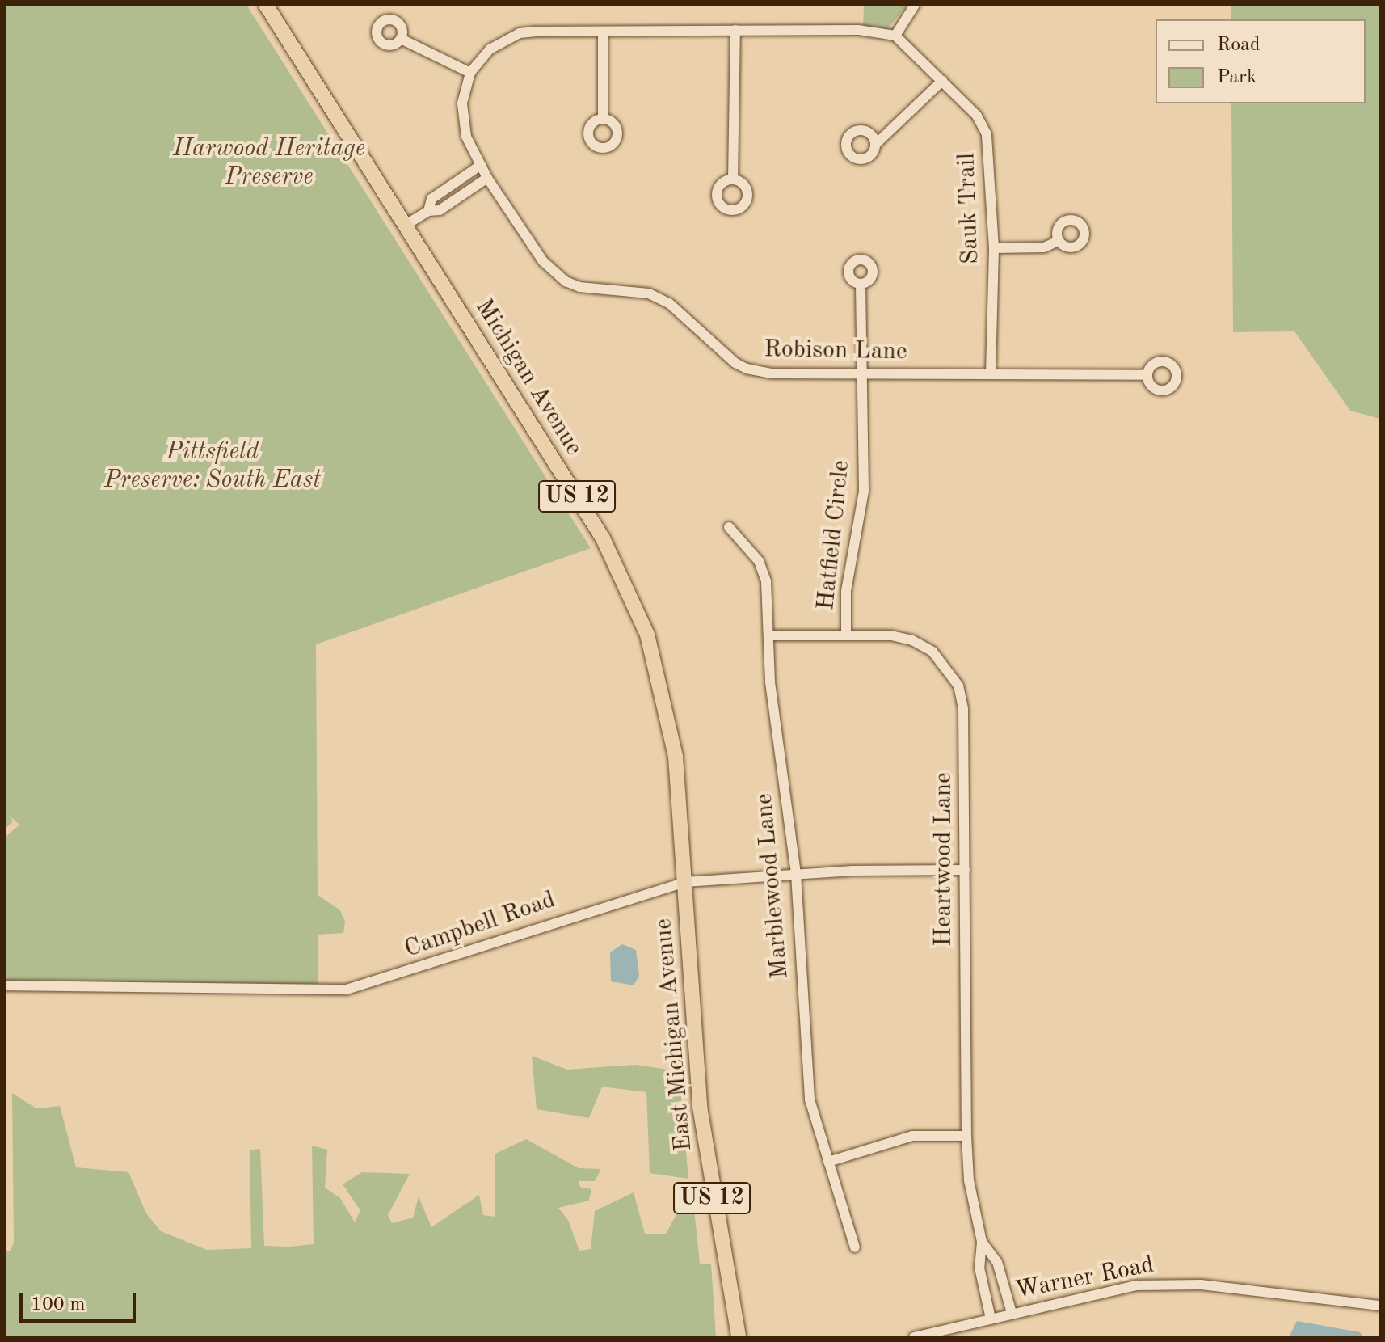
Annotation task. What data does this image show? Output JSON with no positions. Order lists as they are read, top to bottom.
{
  "streets": {
    "highway": ["Michigan Avenue", "US 12", "East Michigan Avenue"],
    "street": [
      "Sauk Trail",
      "Robison Lane",
      "Hatfield Circle",
      "Heartwood Lane",
      "Marblewood Lane",
      "Campbell Road",
      "Warner Road"
    ]
  },
  "crossings": [
    ["Sauk Trail", "Robison Lane"],
    ["Robison Lane", "Hatfield Circle"],
    ["Michigan Avenue", "Campbell Road"],
    ["Michigan Avenue", "East Michigan Avenue"],
    ["Hatfield Circle", "Heartwood Lane"],
    ["Heartwood Lane", "Marblewood Lane"],
    ["Heartwood Lane", "Campbell Road"],
    ["Heartwood Lane", "Warner Road"],
    ["Marblewood Lane", "Campbell Road"],
    ["Campbell Road", "East Michigan Avenue"]
  ],
  "parks": ["Harwood Heritage Preserve", "Pittsfield Preserve: South East"],
  "legend": ["Road", "Park"],
  "scale_bar": "100 m"
}
